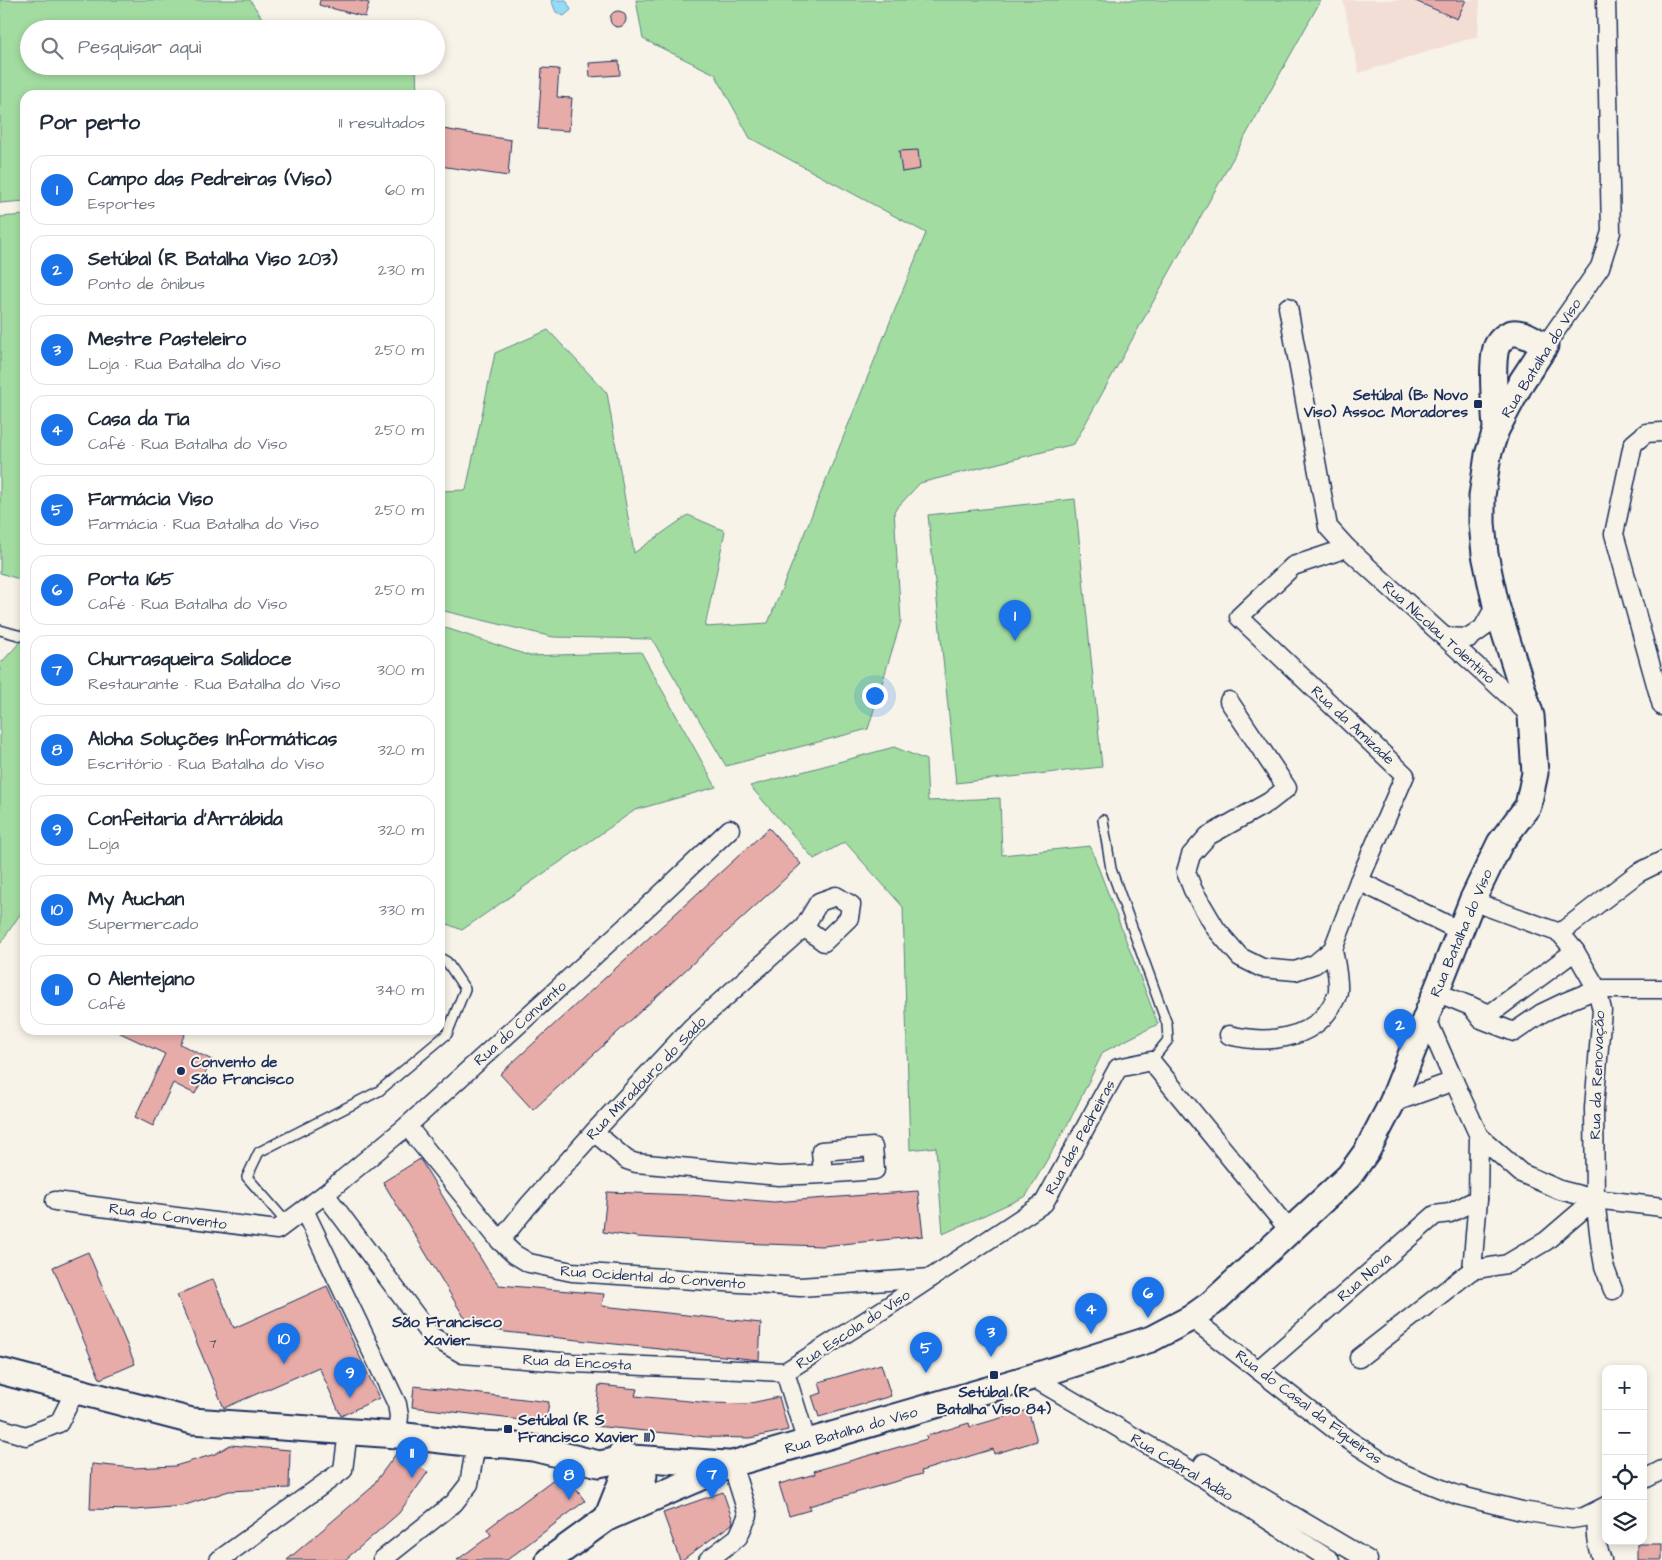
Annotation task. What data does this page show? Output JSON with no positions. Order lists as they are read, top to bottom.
{
  "streets": {
    "street": [
      "Rua Batalha do Viso",
      "Rua Nicolau Tolentino",
      "Rua da Amizade",
      "Rua do Convento",
      "Rua da Renovação",
      "Rua Miradouro do Sado",
      "Rua das Pedreiras",
      "Rua Ocidental do Convento",
      "Rua Nova",
      "Rua Escola do Viso",
      "Rua da Encosta",
      "Rua do Casal da Figueiras",
      "Rua Cabral Adão"
    ]
  },
  "crossings": [
    ["Rua Batalha do Viso", "Rua Nicolau Tolentino"],
    ["Rua Batalha do Viso", "Rua Escola do Viso"],
    ["Rua Batalha do Viso", "Rua do Casal da Figueiras"],
    ["Rua Batalha do Viso", "Rua Cabral Adão"],
    ["Rua Nicolau Tolentino", "Rua da Amizade"],
    ["Rua do Convento", "Rua Ocidental do Convento"],
    ["Rua do Convento", "Rua da Encosta"],
    ["Rua Miradouro do Sado", "Rua Ocidental do Convento"],
    ["Rua das Pedreiras", "Rua Ocidental do Convento"],
    ["Rua das Pedreiras", "Rua Escola do Viso"],
    ["Rua Ocidental do Convento", "Rua Escola do Viso"],
    ["Rua Nova", "Rua do Casal da Figueiras"],
    ["Rua Escola do Viso", "Rua da Encosta"]
  ],
  "districts": ["São Francisco Xavier"],
  "places": {
    "transit": ["Setúbal (Bº Novo Viso) Assoc Moradores", "Setúbal (R Batalha Viso 84)", "Setúbal (R S Francisco Xavier 111)"],
    "other": ["Convento de São Francisco"]
  },
  "house_numbers": ["7"],
  "page": {
    "search": "Pesquisar aqui",
    "heading": ["Por perto", "11 resultados"],
    "list": [
      {
        "mark": "1",
        "name": "Campo das Pedreiras (Viso)",
        "note": "Esportes",
        "value": "60 m"
      },
      {
        "mark": "2",
        "name": "Setúbal (R Batalha Viso 203)",
        "note": "Ponto de ônibus",
        "value": "230 m"
      },
      {
        "mark": "3",
        "name": "Mestre Pasteleiro",
        "note": "Loja · Rua Batalha do Viso",
        "value": "250 m"
      },
      {
        "mark": "4",
        "name": "Casa da Tia",
        "note": "Café · Rua Batalha do Viso",
        "value": "250 m"
      },
      {
        "mark": "5",
        "name": "Farmácia Viso",
        "note": "Farmácia · Rua Batalha do Viso",
        "value": "250 m"
      },
      {
        "mark": "6",
        "name": "Porta 165",
        "note": "Café · Rua Batalha do Viso",
        "value": "250 m"
      },
      {
        "mark": "7",
        "name": "Churrasqueira Salidoce",
        "note": "Restaurante · Rua Batalha do Viso",
        "value": "300 m"
      },
      {
        "mark": "8",
        "name": "Aloha Soluções Informáticas",
        "note": "Escritório · Rua Batalha do Viso",
        "value": "320 m"
      },
      {
        "mark": "9",
        "name": "Confeitaria d'Arrábida",
        "note": "Loja",
        "value": "320 m"
      },
      {
        "mark": "10",
        "name": "My Auchan",
        "note": "Supermercado",
        "value": "330 m"
      },
      {
        "mark": "11",
        "name": "O Alentejano",
        "note": "Café",
        "value": "340 m"
      }
    ],
    "pins": [
      "1",
      "2",
      "6",
      "4",
      "3",
      "10",
      "5",
      "9",
      "11",
      "7",
      "8"
    ],
    "map_buttons": ["+", "−"]
  }
}
